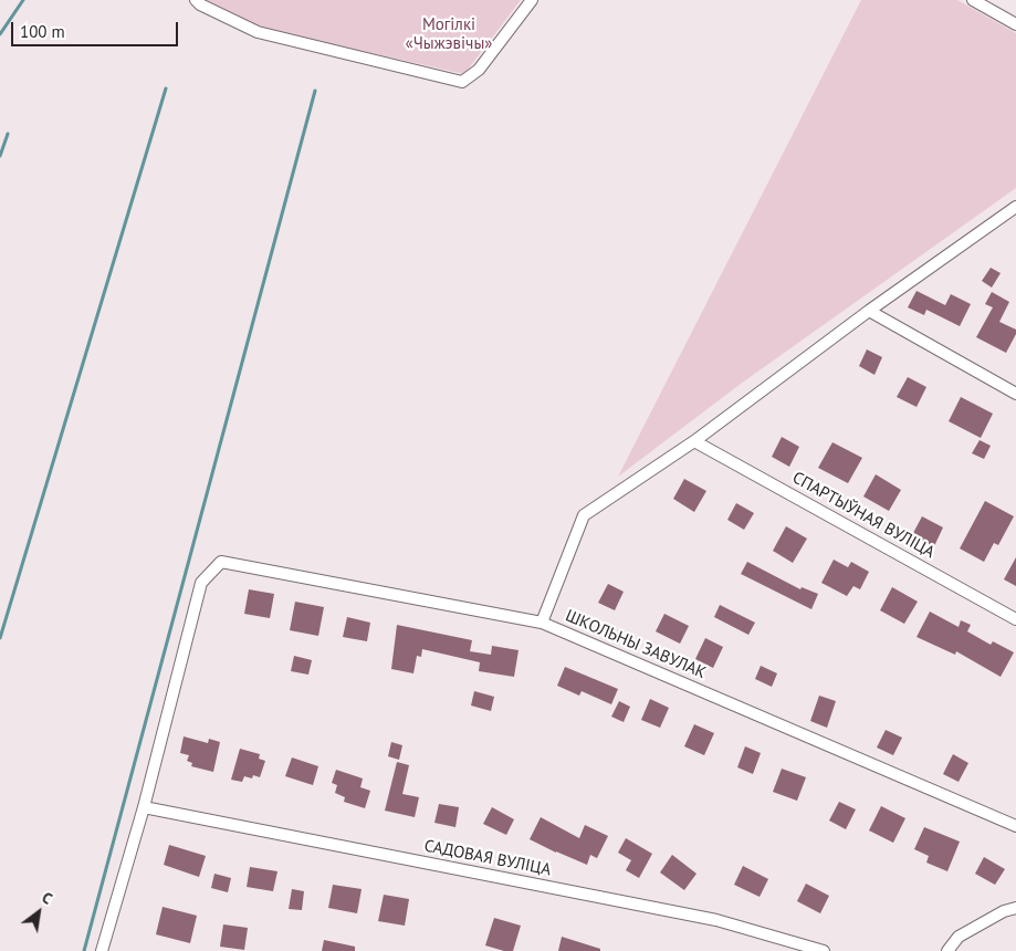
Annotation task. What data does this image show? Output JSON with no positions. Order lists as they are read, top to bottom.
{
  "streets": {
    "street": ["СПАРТЫЎНАЯ ВУЛІЦА", "ШКОЛЬНЫ ЗАВУЛАК", "САДОВАЯ ВУЛІЦА"]
  },
  "crossings": [
    ["ШКОЛЬНЫ ЗАВУЛАК", "САДОВАЯ ВУЛІЦА"]
  ],
  "parks": ["Могілкі «Чыжэвічы»"],
  "scale_bar": "100 m",
  "north": "top right"
}
